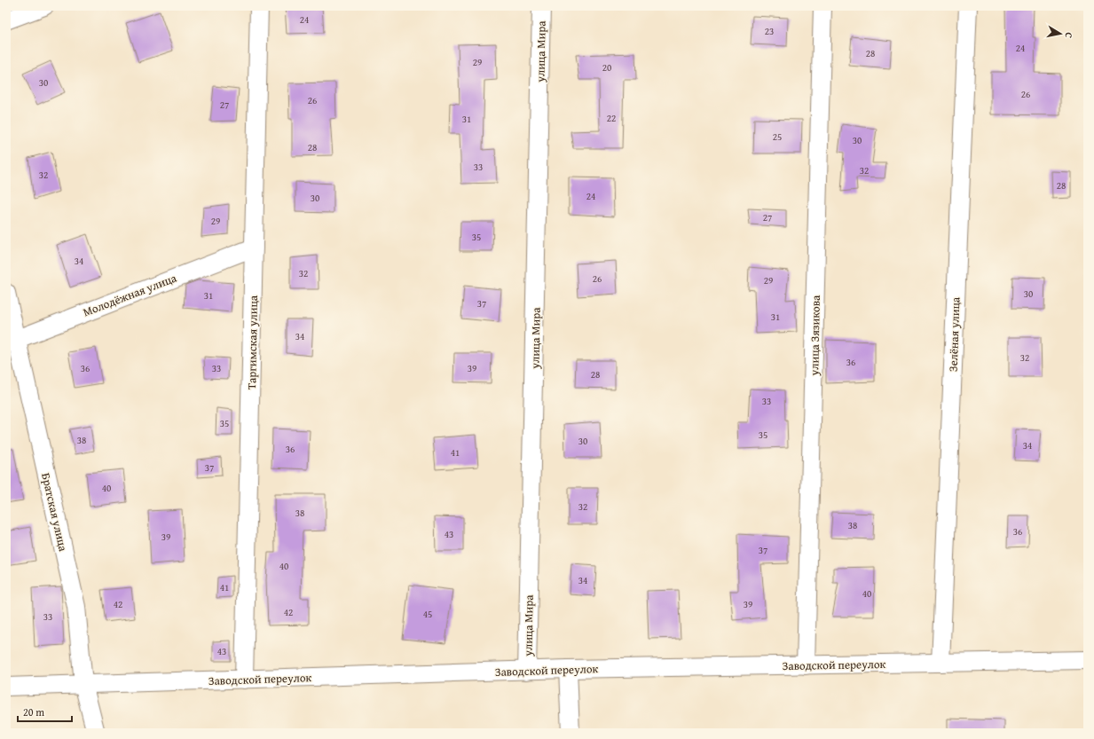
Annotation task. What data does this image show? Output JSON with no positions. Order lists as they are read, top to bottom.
{
  "streets": {
    "street": [
      "улица Мира",
      "Молодёжная улица",
      "Зелёная улица",
      "улица Зязикова",
      "Таргимская улица",
      "Братская улица",
      "Заводской переулок"
    ]
  },
  "crossings": [
    ["улица Мира", "Заводской переулок"],
    ["Молодёжная улица", "Таргимская улица"],
    ["Молодёжная улица", "Братская улица"],
    ["Зелёная улица", "Заводской переулок"],
    ["улица Зязикова", "Заводской переулок"],
    ["Таргимская улица", "Заводской переулок"],
    ["Братская улица", "Заводской переулок"]
  ],
  "house_numbers": [
    "24",
    "23",
    "24",
    "28",
    "29",
    "20",
    "30",
    "26",
    "26",
    "27",
    "22",
    "31",
    "25",
    "30",
    "28",
    "33",
    "32",
    "32",
    "28",
    "24",
    "30",
    "27",
    "29",
    "35",
    "34",
    "32",
    "26",
    "29",
    "30",
    "31",
    "37",
    "31",
    "34",
    "32",
    "36",
    "36",
    "33",
    "39",
    "28",
    "33",
    "35",
    "35",
    "38",
    "30",
    "34",
    "36",
    "41",
    "37",
    "40",
    "32",
    "38",
    "38",
    "36",
    "43",
    "39",
    "37",
    "40",
    "34",
    "41",
    "40",
    "42",
    "39",
    "42",
    "45",
    "33",
    "43"
  ],
  "scale_bar": "20 m",
  "north": "right"
}
